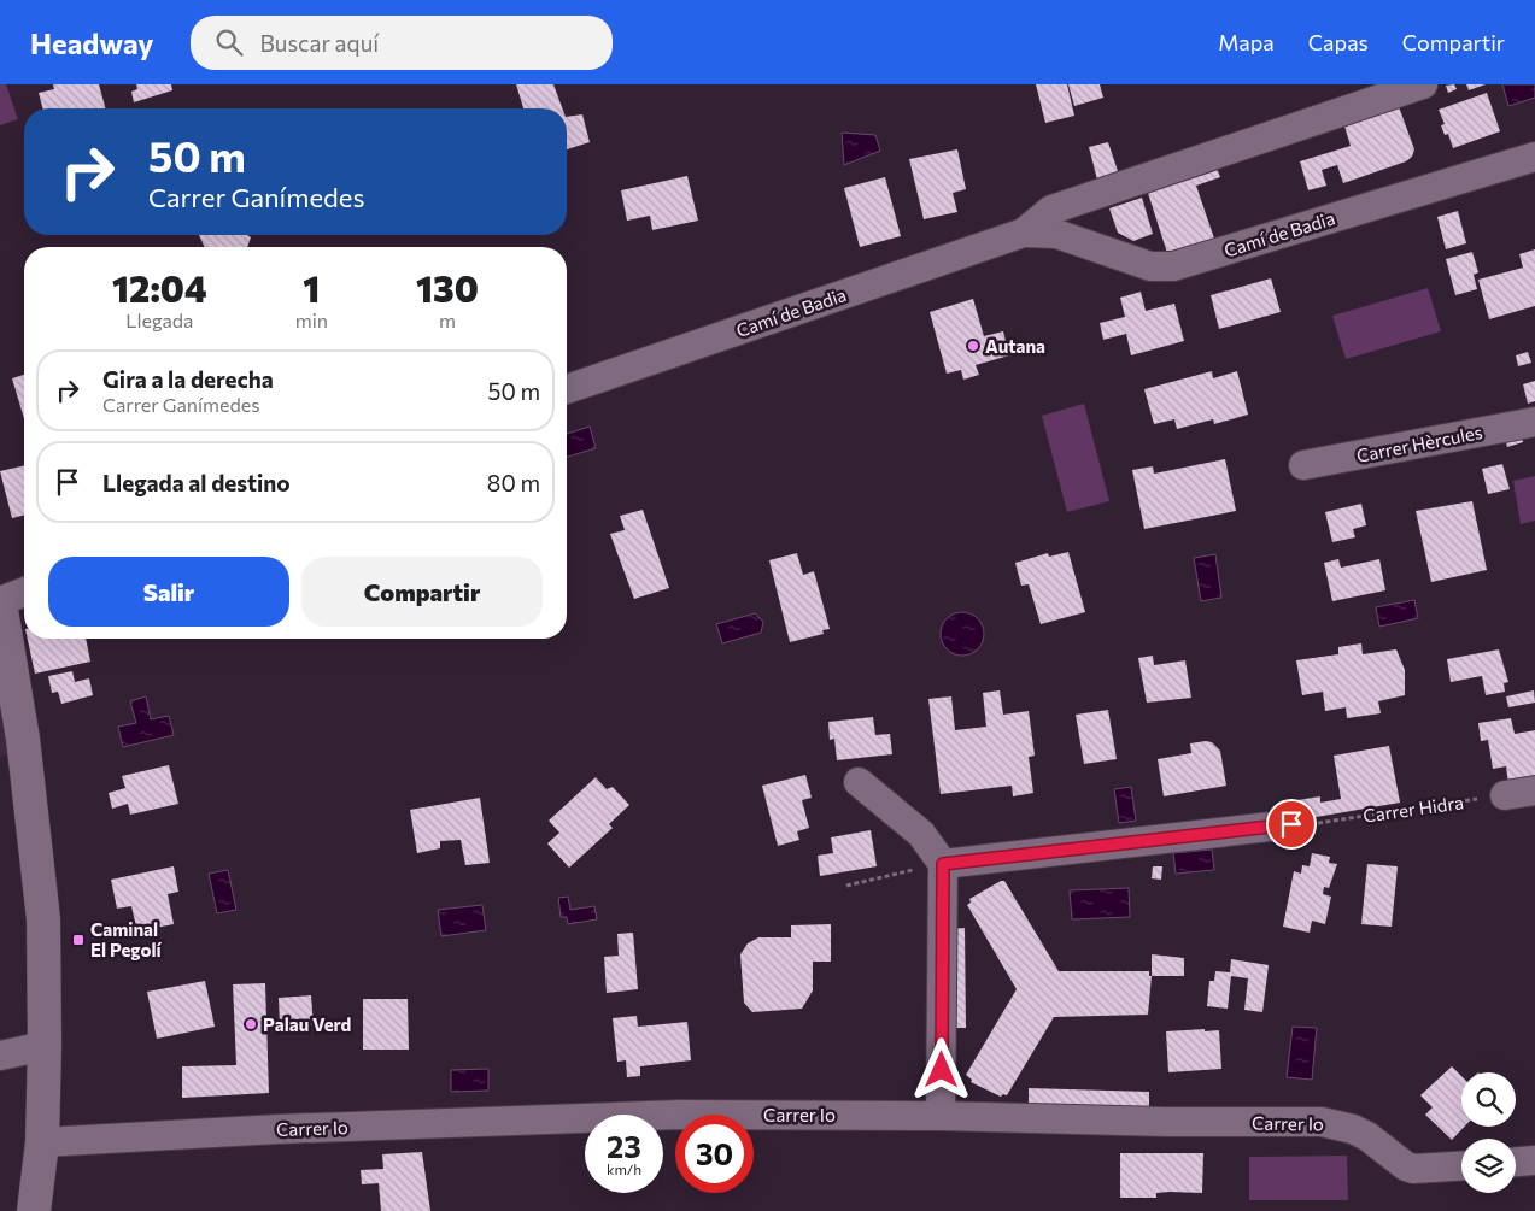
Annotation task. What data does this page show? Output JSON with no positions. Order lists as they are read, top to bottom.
{
  "streets": {
    "street": ["Camí de Badia", "Carrer Hèrcules", "Carrer Io"],
    "path": ["Carrer Hidra"]
  },
  "places": {
    "other": ["Autana", "Palau Verd"],
    "transit": ["Caminal El Pegolí"]
  },
  "page": {
    "header": "Headway",
    "search": "Buscar aquí",
    "nav": ["Mapa", "Capas", "Compartir"],
    "turn": ["50 m", "Carrer Ganímedes"],
    "eta": [
      "12:04",
      "Llegada",
      "1",
      "min",
      "130",
      "m"
    ],
    "list": [
      {
        "name": "Gira a la derecha",
        "note": "Carrer Ganímedes",
        "value": "50 m"
      },
      {
        "name": "Llegada al destino",
        "value": "80 m"
      }
    ],
    "buttons": ["Salir", "Compartir"],
    "speed": "23 km/h",
    "limit": "30"
  }
}
